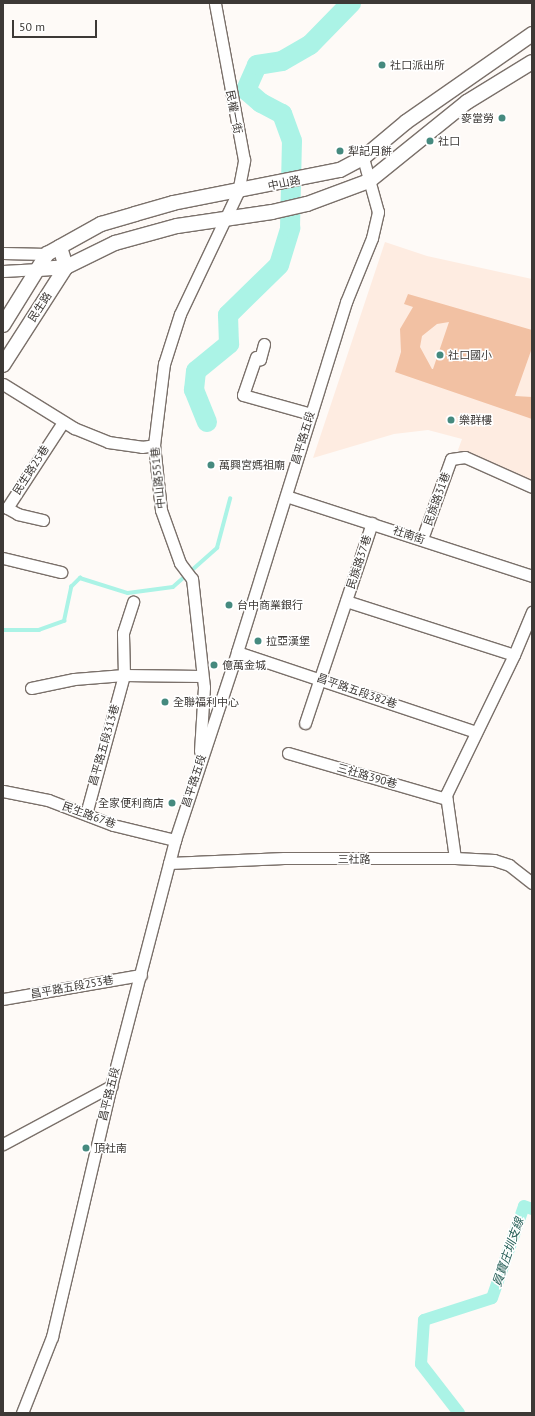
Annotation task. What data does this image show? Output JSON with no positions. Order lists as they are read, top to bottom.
{
  "streets": {
    "main road": ["中山路", "民生路"],
    "street": [
      "民權一街",
      "昌平路五段",
      "民生路25巷",
      "中山路551巷",
      "民族路31巷",
      "社南街",
      "民族路37巷",
      "昌平路五段382巷",
      "昌平路五段313巷",
      "三社路390巷",
      "民生路67巷",
      "三社路",
      "昌平路五段253巷"
    ]
  },
  "crossings": [
    ["民權一街", "中山路"],
    ["民權一街", "中山路551巷"],
    ["中山路", "民生路"],
    ["中山路", "昌平路五段"],
    ["昌平路五段", "中山路551巷"],
    ["昌平路五段", "社南街"],
    ["昌平路五段", "昌平路五段382巷"],
    ["昌平路五段", "民生路67巷"],
    ["昌平路五段", "三社路"],
    ["昌平路五段", "昌平路五段253巷"],
    ["民族路31巷", "社南街"],
    ["社南街", "民族路37巷"],
    ["民族路37巷", "昌平路五段382巷"],
    ["昌平路五段313巷", "民生路67巷"]
  ],
  "water": ["員寶庄圳支線"],
  "places": [
    "社口派出所",
    "麥當勞",
    "社口",
    "犁記月餅",
    "社口國小",
    "樂群樓",
    "萬興宮媽祖廟",
    "台中商業銀行",
    "拉亞漢堡",
    "億萬金城",
    "全聯福利中心",
    "全家便利商店",
    "頂社南"
  ],
  "scale_bar": "50 m"
}
